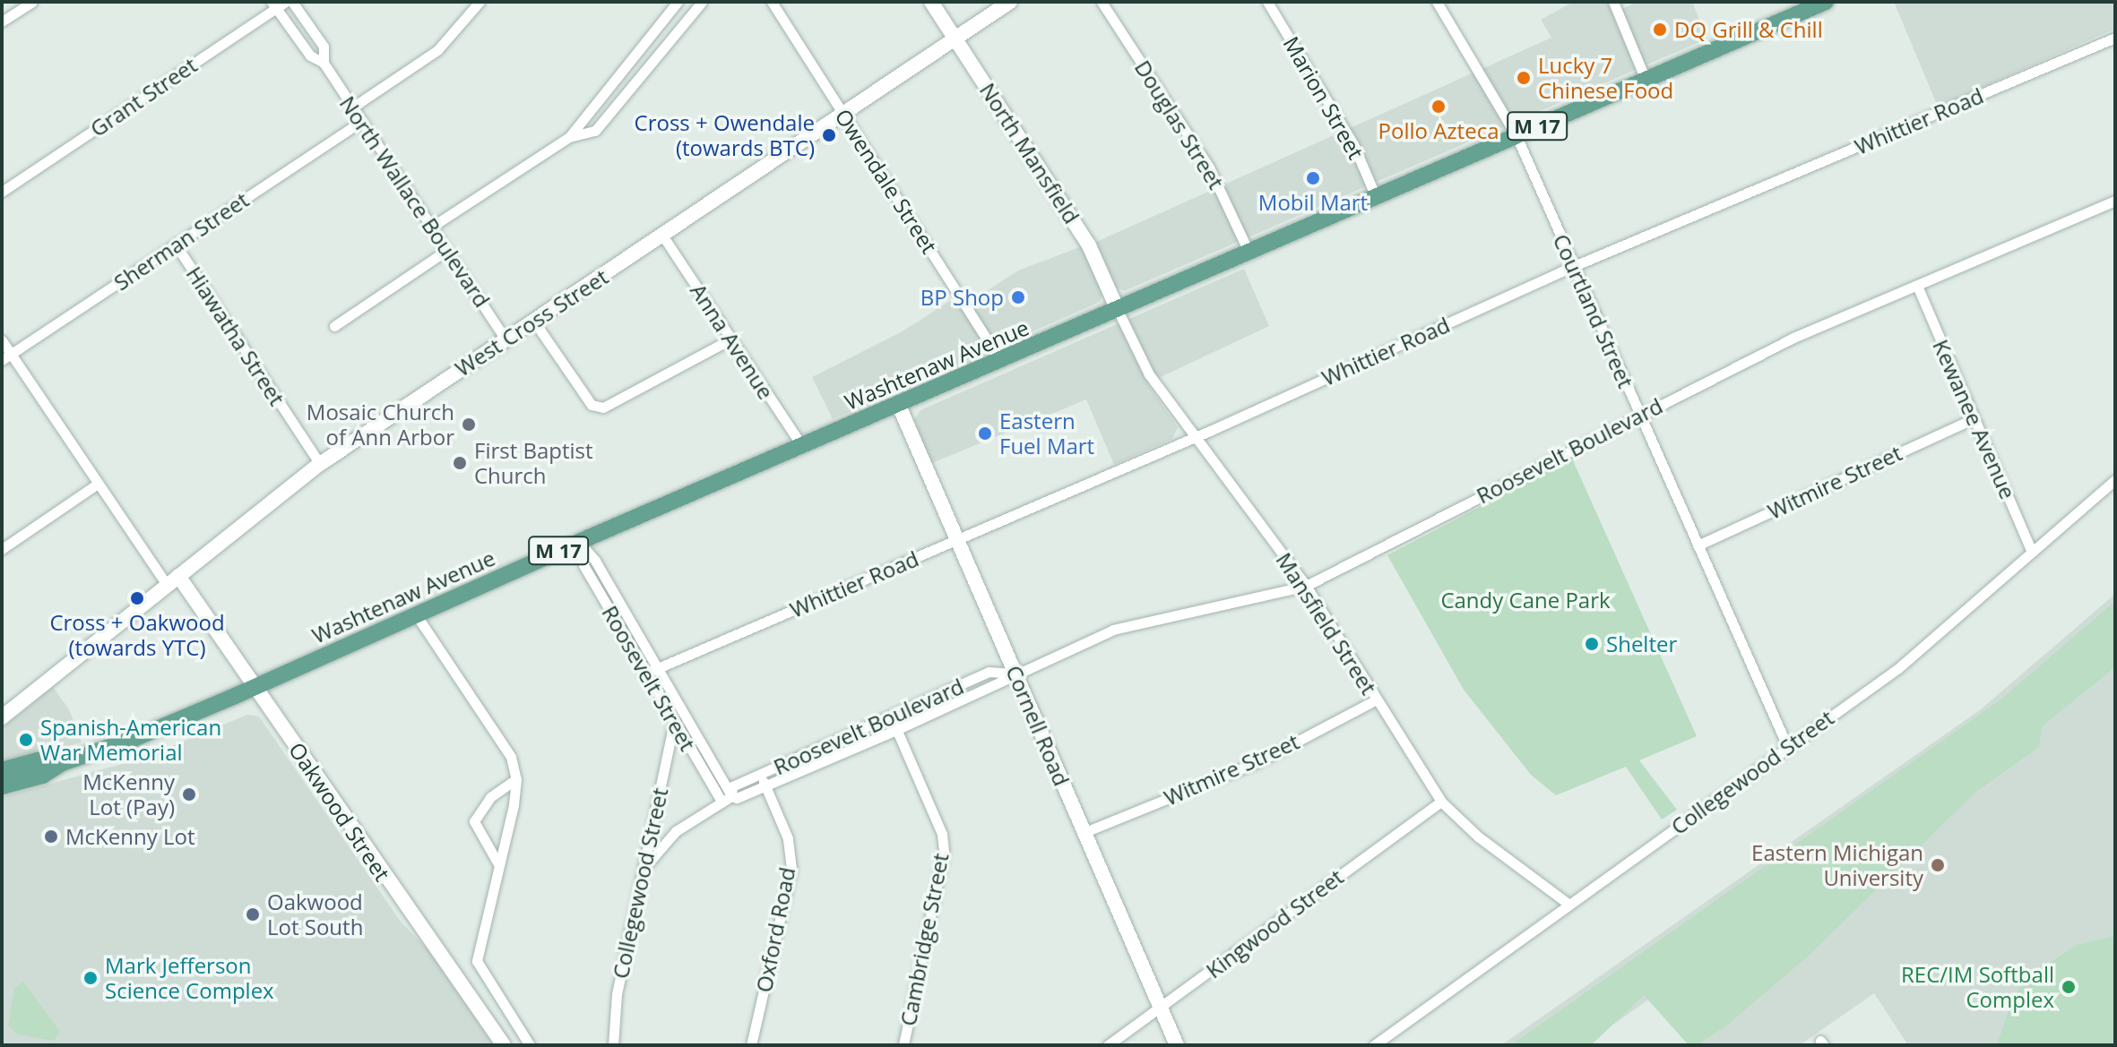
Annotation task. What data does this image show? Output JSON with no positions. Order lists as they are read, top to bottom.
{
  "streets": {
    "main road": ["M 17", "Washtenaw Avenue"],
    "street": [
      "Grant Street",
      "Marion Street",
      "Whittier Road",
      "Douglas Street",
      "North Mansfield",
      "Owendale Street",
      "North Wallace Boulevard",
      "Sherman Street",
      "Courtland Street",
      "West Cross Street",
      "Hiawatha Street",
      "Anna Avenue",
      "Kewanee Avenue",
      "Roosevelt Boulevard",
      "Witmire Street",
      "Mansfield Street",
      "Roosevelt Street",
      "Cornell Road",
      "Collegewood Street",
      "Oakwood Street",
      "Kingwood Street",
      "Oxford Road",
      "Cambridge Street"
    ]
  },
  "crossings": [
    ["Grant Street", "North Wallace Boulevard"],
    ["Marion Street", "Washtenaw Avenue"],
    ["Whittier Road", "Courtland Street"],
    ["Whittier Road", "Mansfield Street"],
    ["Whittier Road", "Roosevelt Street"],
    ["Whittier Road", "Cornell Road"],
    ["Douglas Street", "Washtenaw Avenue"],
    ["North Mansfield", "West Cross Street"],
    ["North Mansfield", "Washtenaw Avenue"],
    ["North Mansfield", "Mansfield Street"],
    ["Owendale Street", "West Cross Street"],
    ["Owendale Street", "Washtenaw Avenue"],
    ["North Wallace Boulevard", "Sherman Street"],
    ["North Wallace Boulevard", "West Cross Street"],
    ["Sherman Street", "Hiawatha Street"],
    ["Sherman Street", "Oakwood Street"],
    ["Courtland Street", "Washtenaw Avenue"],
    ["Courtland Street", "Roosevelt Boulevard"],
    ["Courtland Street", "Witmire Street"],
    ["Courtland Street", "Collegewood Street"],
    ["West Cross Street", "Hiawatha Street"],
    ["West Cross Street", "Anna Avenue"],
    ["West Cross Street", "Oakwood Street"],
    ["Anna Avenue", "Washtenaw Avenue"],
    ["Washtenaw Avenue", "Mansfield Street"],
    ["Washtenaw Avenue", "Roosevelt Street"],
    ["Washtenaw Avenue", "Cornell Road"],
    ["Washtenaw Avenue", "Oakwood Street"],
    ["Kewanee Avenue", "Roosevelt Boulevard"],
    ["Kewanee Avenue", "Witmire Street"],
    ["Kewanee Avenue", "Collegewood Street"],
    ["Roosevelt Boulevard", "Mansfield Street"],
    ["Roosevelt Boulevard", "Roosevelt Street"],
    ["Roosevelt Boulevard", "Cornell Road"],
    ["Roosevelt Boulevard", "Collegewood Street"],
    ["Roosevelt Boulevard", "Oxford Road"],
    ["Roosevelt Boulevard", "Cambridge Street"],
    ["Witmire Street", "Mansfield Street"],
    ["Witmire Street", "Cornell Road"],
    ["Mansfield Street", "Collegewood Street"],
    ["Mansfield Street", "Kingwood Street"],
    ["Roosevelt Street", "Collegewood Street"],
    ["Cornell Road", "Kingwood Street"]
  ],
  "parks": ["Candy Cane Park"],
  "places": [
    "DQ Grill & Chill",
    "Lucky 7 Chinese Food",
    "Pollo Azteca",
    "Cross + Owendale (towards BTC)",
    "Mobil Mart",
    "BP Shop",
    "Mosaic Church of Ann Arbor",
    "Eastern Fuel Mart",
    "First Baptist Church",
    "Cross + Oakwood (towards YTC)",
    "Shelter",
    "Spanish-American War Memorial",
    "McKenny Lot (Pay)",
    "McKenny Lot",
    "Eastern Michigan University",
    "Oakwood Lot South",
    "Mark Jefferson Science Complex",
    "REC/IM Softball Complex"
  ]
}
